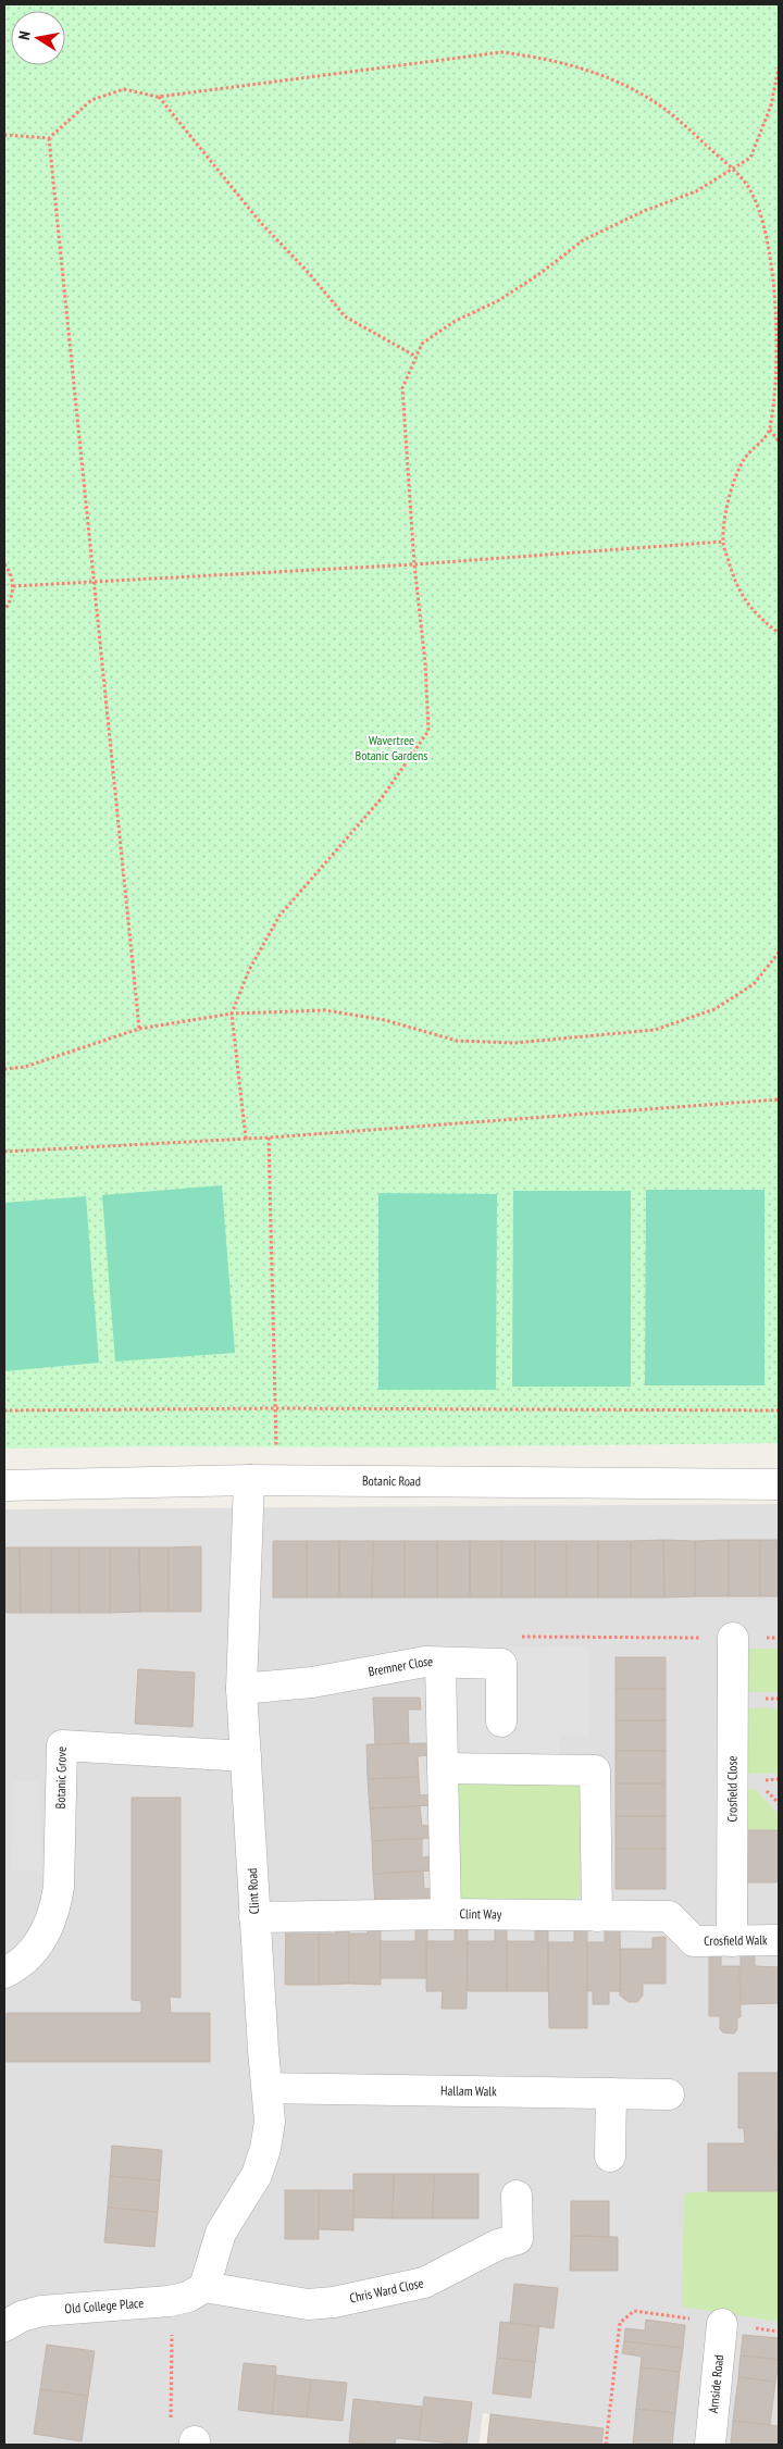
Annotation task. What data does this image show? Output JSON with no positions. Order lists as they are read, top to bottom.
{
  "streets": {
    "street": [
      "Botanic Road",
      "Bremner Close",
      "Botanic Grove",
      "Crosfield Close",
      "Clint Road",
      "Clint Way",
      "Crosfield Walk",
      "Hallam Walk",
      "Chris Ward Close",
      "Old College Place",
      "Arnside Road"
    ]
  },
  "crossings": [
    ["Botanic Road", "Clint Road"],
    ["Bremner Close", "Clint Road"],
    ["Botanic Grove", "Clint Road"],
    ["Crosfield Close", "Crosfield Walk"],
    ["Clint Road", "Clint Way"],
    ["Clint Road", "Hallam Walk"],
    ["Clint Road", "Chris Ward Close"],
    ["Clint Road", "Old College Place"],
    ["Clint Way", "Crosfield Walk"],
    ["Chris Ward Close", "Old College Place"]
  ],
  "parks": ["Wavertree Botanic Gardens"],
  "north": "left"
}
